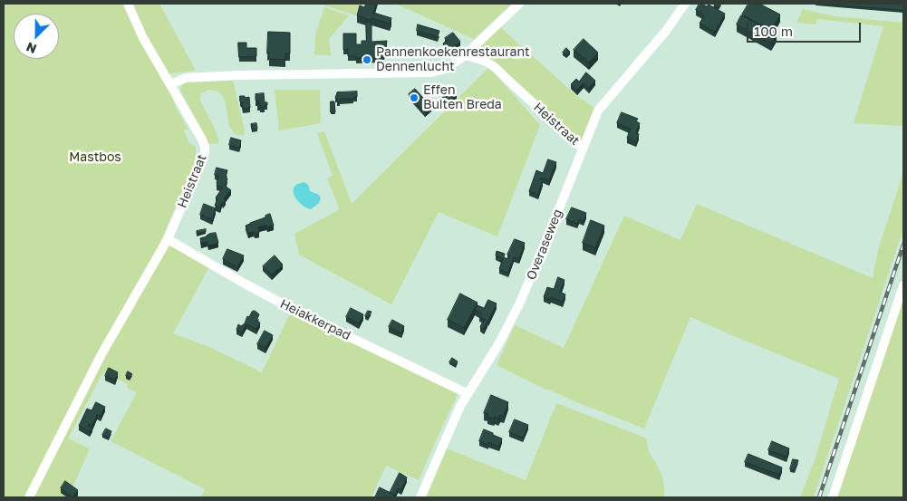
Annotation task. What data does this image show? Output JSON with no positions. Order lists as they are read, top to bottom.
{
  "streets": {
    "street": ["Heistraat", "Overaseweg", "Heiakkerpad"]
  },
  "crossings": [
    ["Heistraat", "Overaseweg"],
    ["Heistraat", "Heiakkerpad"],
    ["Overaseweg", "Heiakkerpad"]
  ],
  "parks": ["Mastbos"],
  "places": ["Pannenkoekenrestaurant Dennenlucht", "Effen Buiten Breda"],
  "scale_bar": "100 m",
  "north": "bottom left"
}
